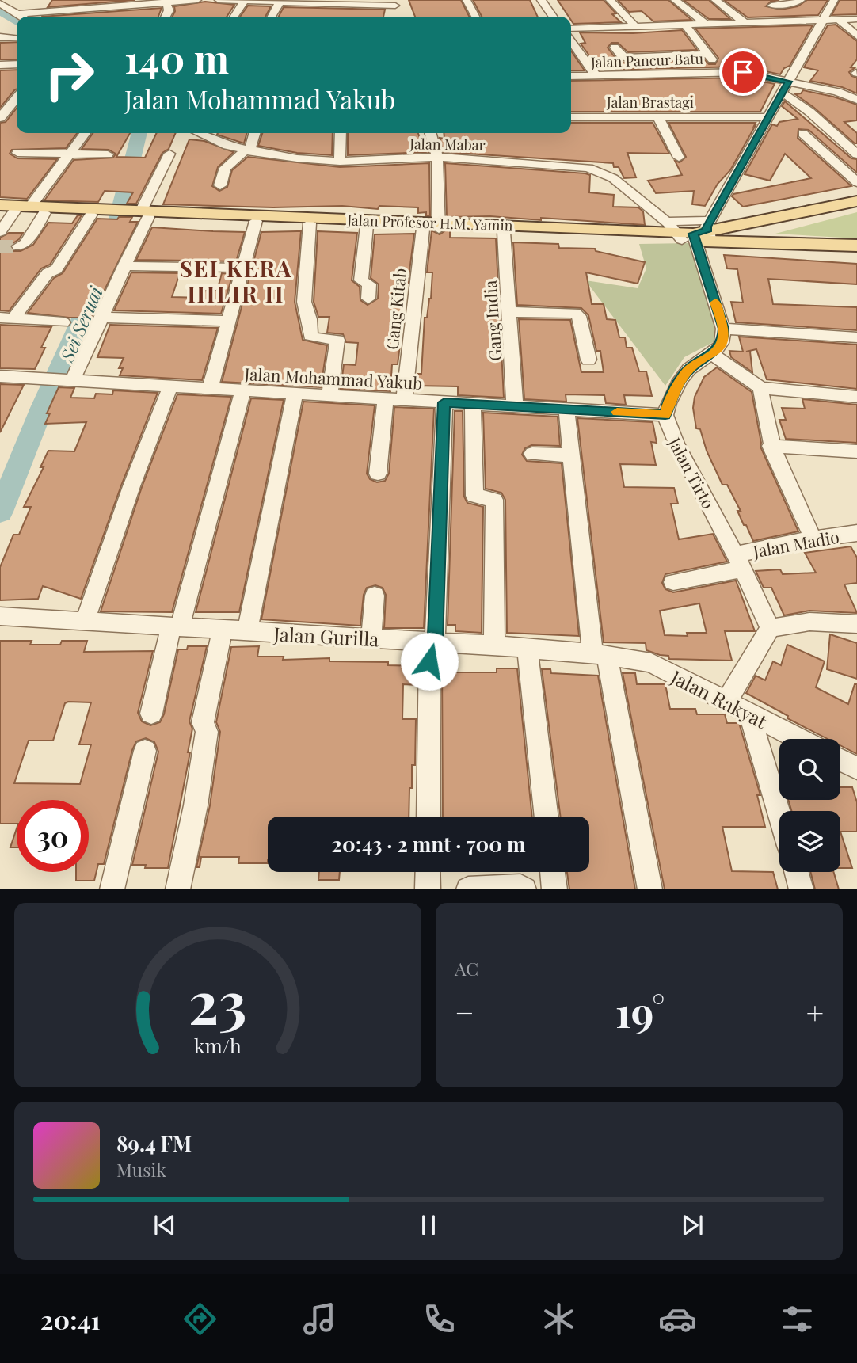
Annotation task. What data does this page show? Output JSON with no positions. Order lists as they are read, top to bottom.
{
  "streets": {
    "main road": ["Jalan Profesor H.M. Yamin"],
    "street": [
      "Jalan Pancur Batu",
      "Jalan Brastagi",
      "Jalan Mabar",
      "Gang Kitab",
      "Gang India",
      "Jalan Mohammad Yakub",
      "Jalan Tirto",
      "Jalan Madio",
      "Jalan Gurilla",
      "Jalan Rakyat"
    ]
  },
  "crossings": [
    ["Jalan Mabar", "Jalan Profesor H.M. Yamin"],
    ["Jalan Mabar", "Gang Kitab"],
    ["Jalan Profesor H.M. Yamin", "Gang Kitab"],
    ["Jalan Profesor H.M. Yamin", "Gang India"],
    ["Gang Kitab", "Jalan Mohammad Yakub"],
    ["Gang India", "Jalan Mohammad Yakub"],
    ["Jalan Mohammad Yakub", "Jalan Tirto"],
    ["Jalan Tirto", "Jalan Madio"],
    ["Jalan Gurilla", "Jalan Rakyat"]
  ],
  "districts": ["SEI KERA HILIR II"],
  "water": ["Sei Seruai"],
  "page": {
    "turn": ["140 m", "Jalan Mohammad Yakub"],
    "limit": "30",
    "trip": "20:43 · 2 mnt · 700 m",
    "tile": "AC",
    "heat": ["−", "19°", "+"],
    "song": ["89.4 FM", "Musik"],
    "tabs": "20:41",
    "gauge": ["23", "km/h"]
  }
}
